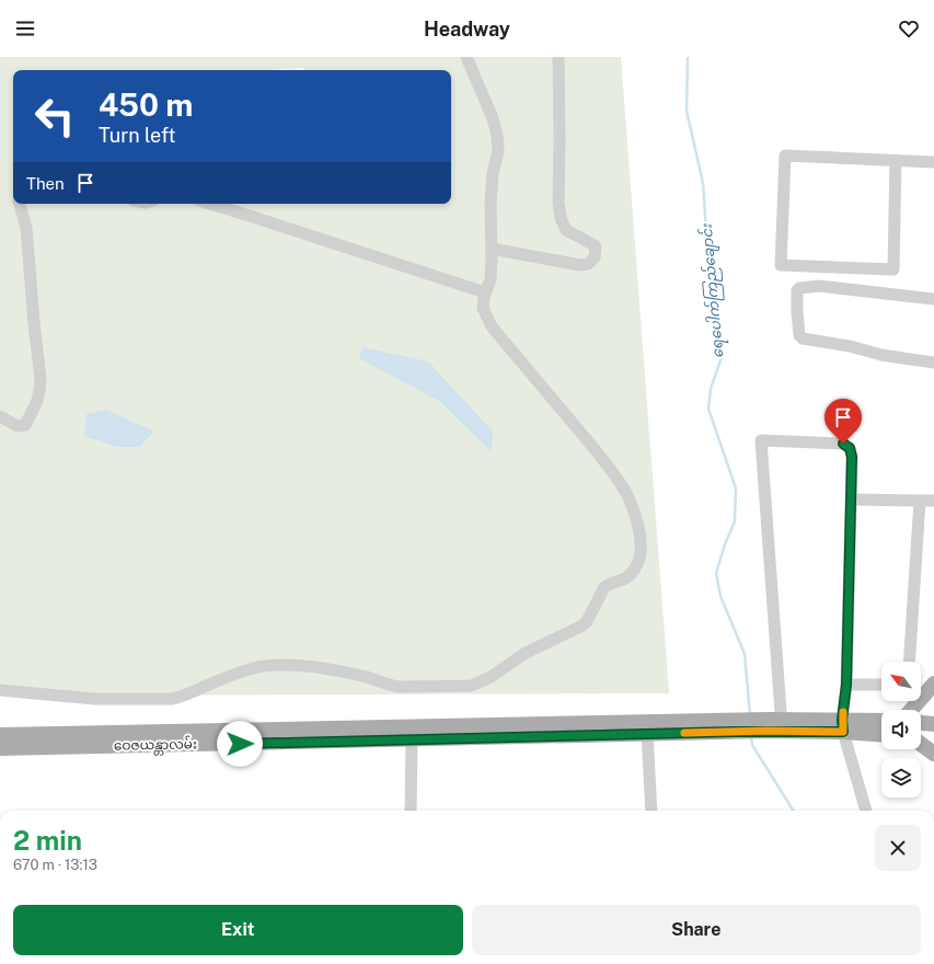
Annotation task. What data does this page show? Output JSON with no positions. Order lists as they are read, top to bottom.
{
  "streets": {
    "main road": ["ဝေဇယန္တာလမ်း"]
  },
  "water": ["ရေပေါက်ကြည်ချောင်း"],
  "north": "top left",
  "page": {
    "header": "Headway",
    "turn": ["450 m", "Turn left"],
    "then": "Then",
    "heading": ["2 min", "670 m · 13:13"],
    "buttons": ["Exit", "Share"]
  }
}
